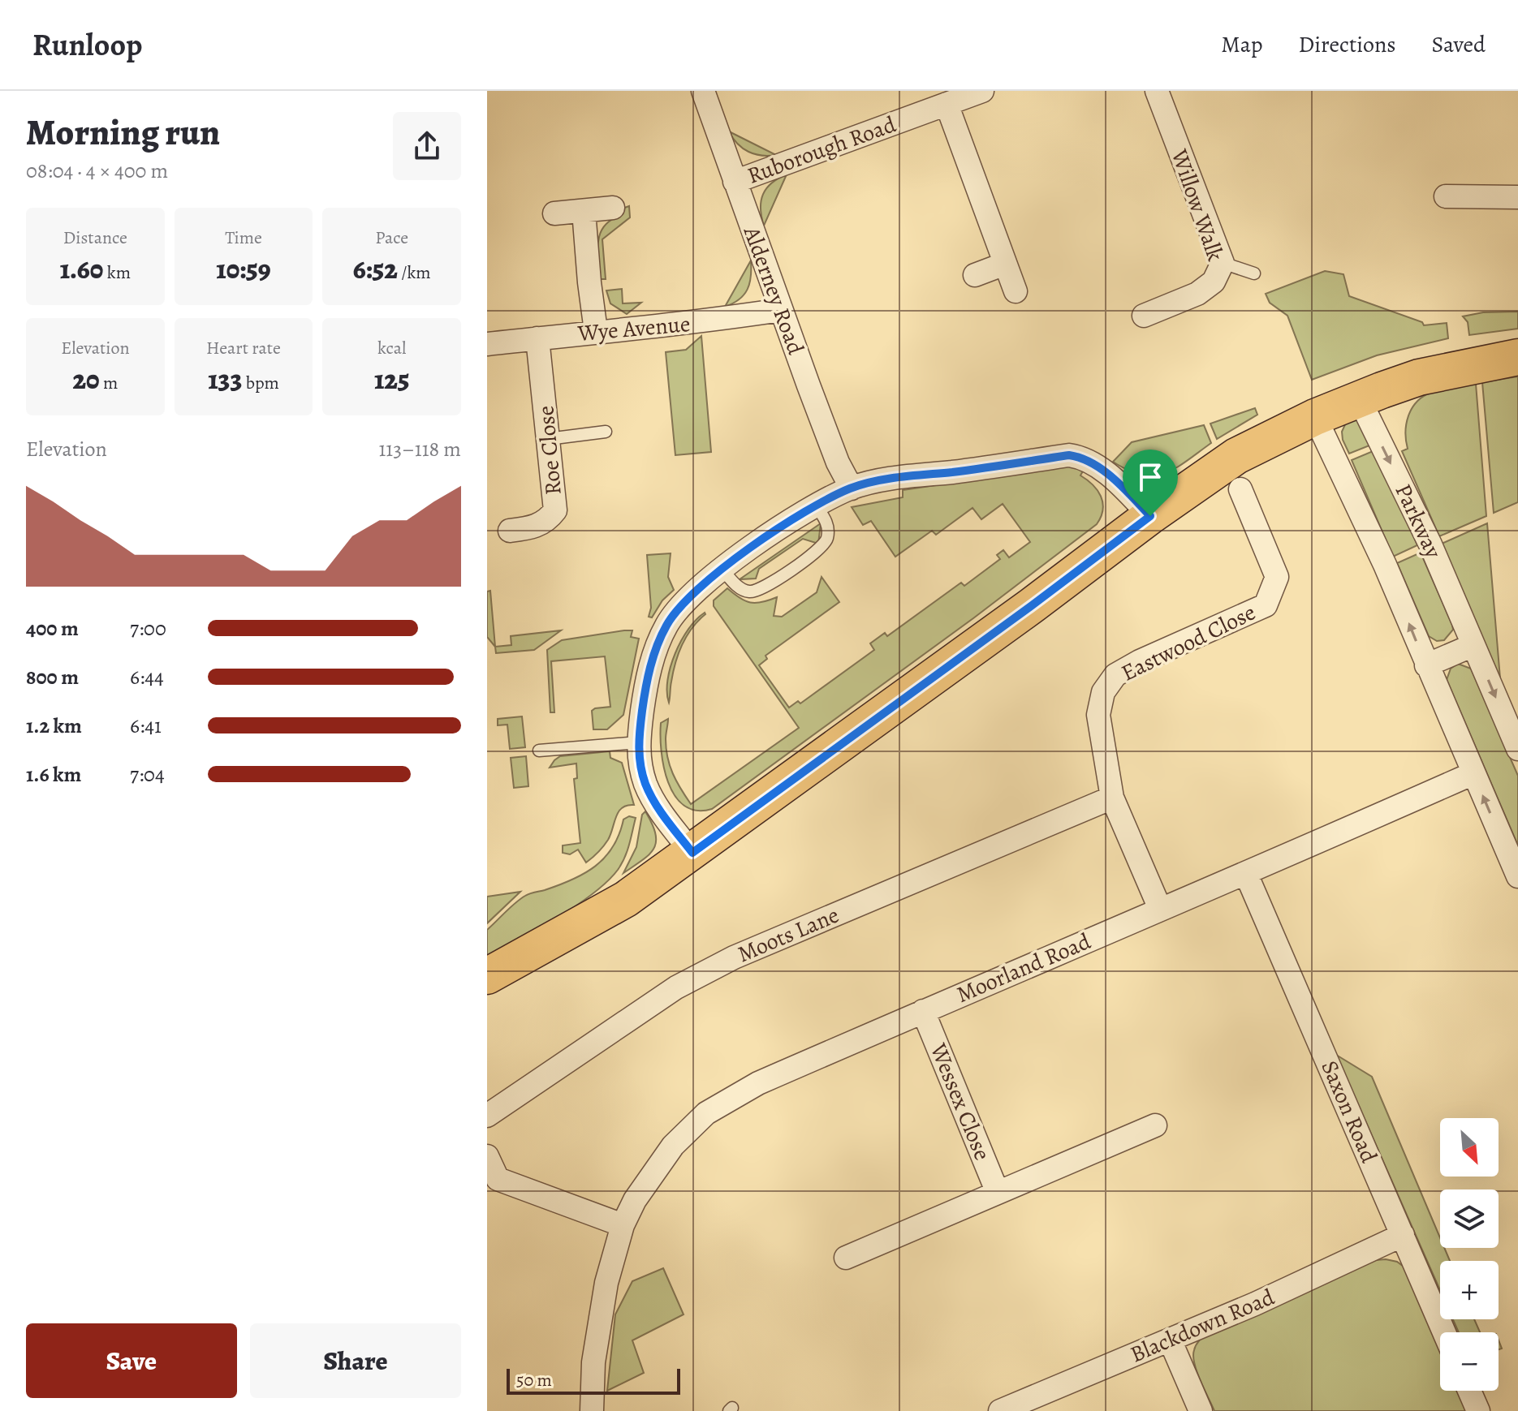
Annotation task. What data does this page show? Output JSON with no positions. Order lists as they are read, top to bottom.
{
  "streets": {
    "street": [
      "Ruborough Road",
      "Willow Walk",
      "Alderney Road",
      "Wye Avenue",
      "Roe Close",
      "Parkway",
      "Eastwood Close",
      "Moots Lane",
      "Moorland Road",
      "Wessex Close",
      "Saxon Road",
      "Blackdown Road"
    ]
  },
  "crossings": [
    ["Ruborough Road", "Alderney Road"],
    ["Alderney Road", "Wye Avenue"],
    ["Wye Avenue", "Roe Close"],
    ["Eastwood Close", "Moots Lane"],
    ["Eastwood Close", "Moorland Road"],
    ["Moorland Road", "Wessex Close"],
    ["Moorland Road", "Saxon Road"],
    ["Saxon Road", "Blackdown Road"]
  ],
  "scale_bar": "50 m",
  "north": "bottom right",
  "page": {
    "header": "Runloop",
    "nav": ["Map", "Directions", "Saved"],
    "heading": ["Morning run", "08:04 · 4 × 400 m"],
    "stats": [
      ["Distance", "1.60 km"],
      ["Time", "10:59"],
      ["Pace", "6:52 /km"],
      ["Elevation", "20 m"],
      ["Heart rate", "133 bpm"],
      ["kcal", "125"]
    ],
    "chart": ["Elevation", "113–118 m"],
    "list": [
      {
        "name": "400 m",
        "note": "7:00"
      },
      {
        "name": "800 m",
        "note": "6:44"
      },
      {
        "name": "1.2 km",
        "note": "6:41"
      },
      {
        "name": "1.6 km",
        "note": "7:04"
      }
    ],
    "map_buttons": ["+", "−"],
    "buttons": ["Save", "Share"],
    "scale": "50 m"
  }
}
